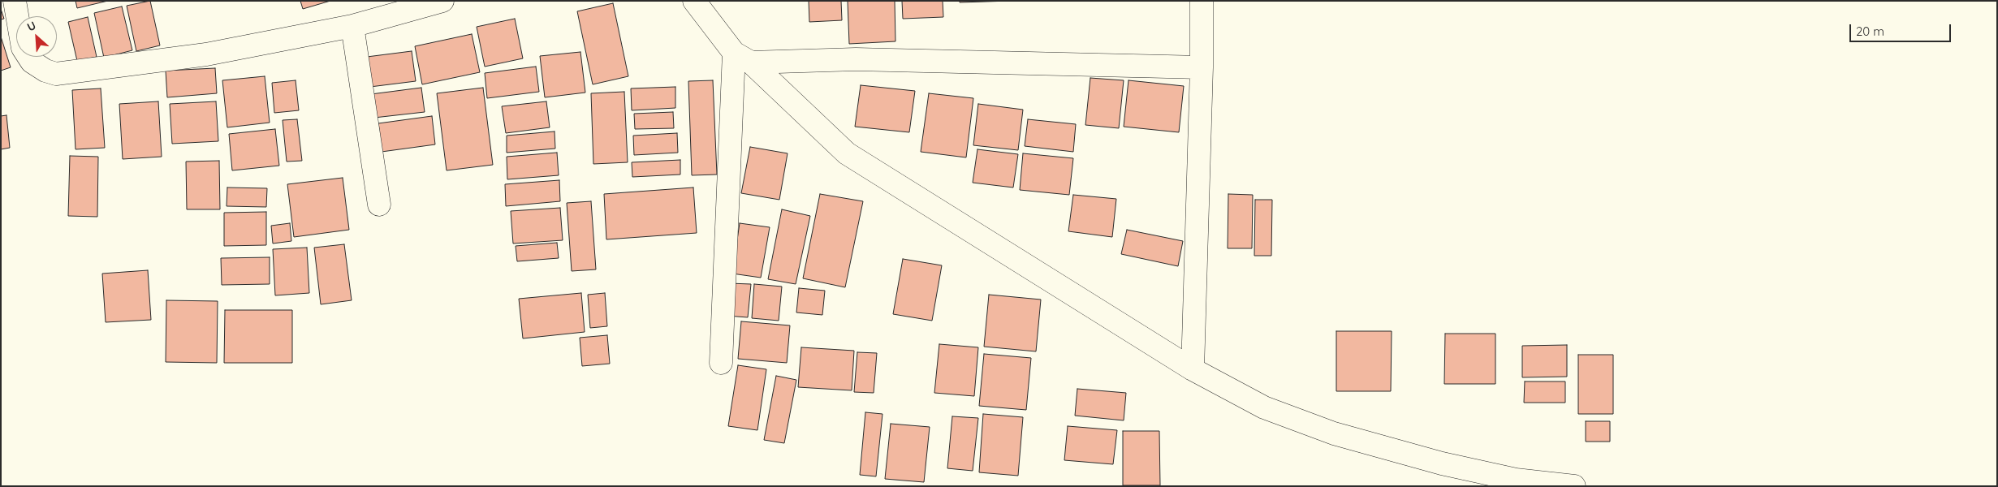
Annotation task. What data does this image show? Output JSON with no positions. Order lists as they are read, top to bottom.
{
  "scale_bar": "20 m",
  "north": "top left"
}
